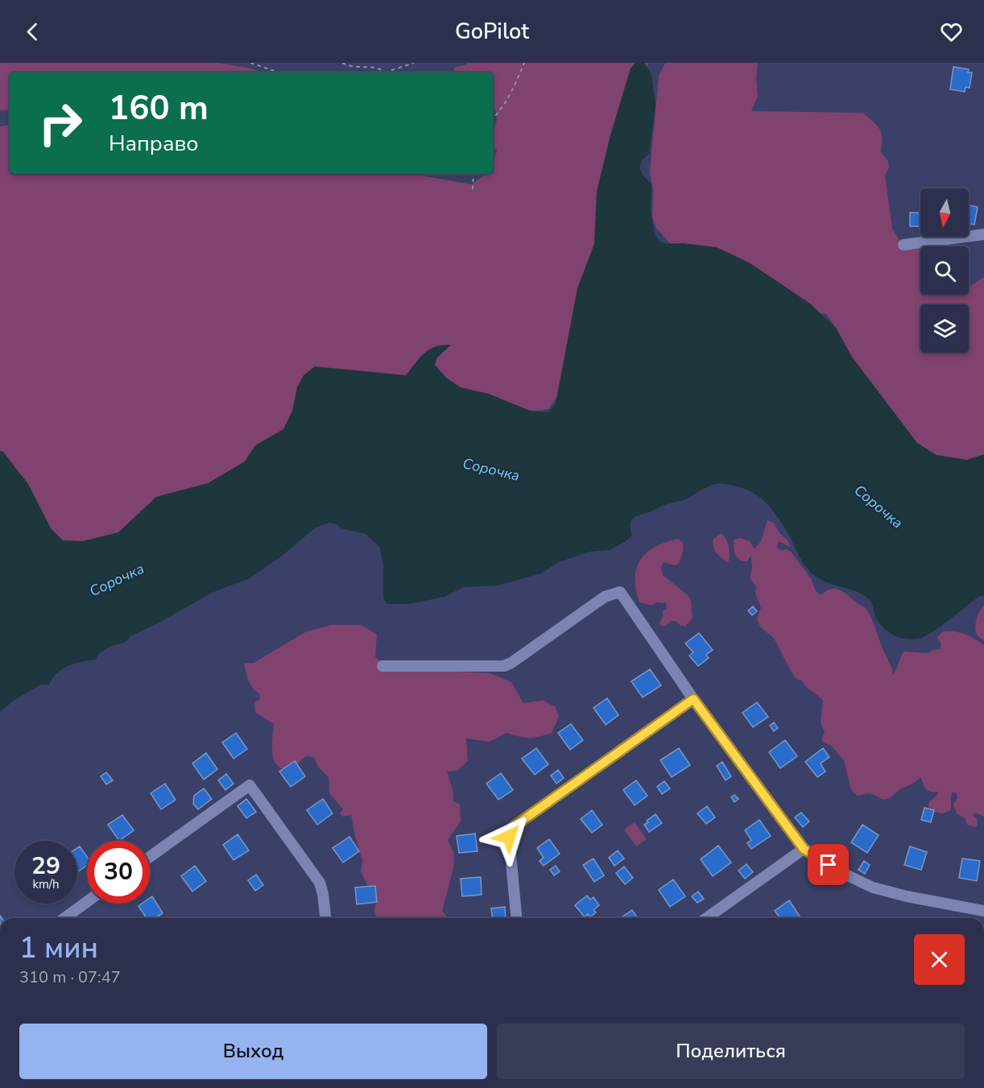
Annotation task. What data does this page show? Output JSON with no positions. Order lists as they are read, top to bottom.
{
  "water": ["Сорочка"],
  "north": "bottom",
  "page": {
    "header": "GoPilot",
    "turn": ["160 m", "Направо"],
    "speed": "29 km/h",
    "limit": "30",
    "heading": ["1 мин", "310 m · 07:47"],
    "buttons": ["Выход", "Поделиться"]
  }
}
